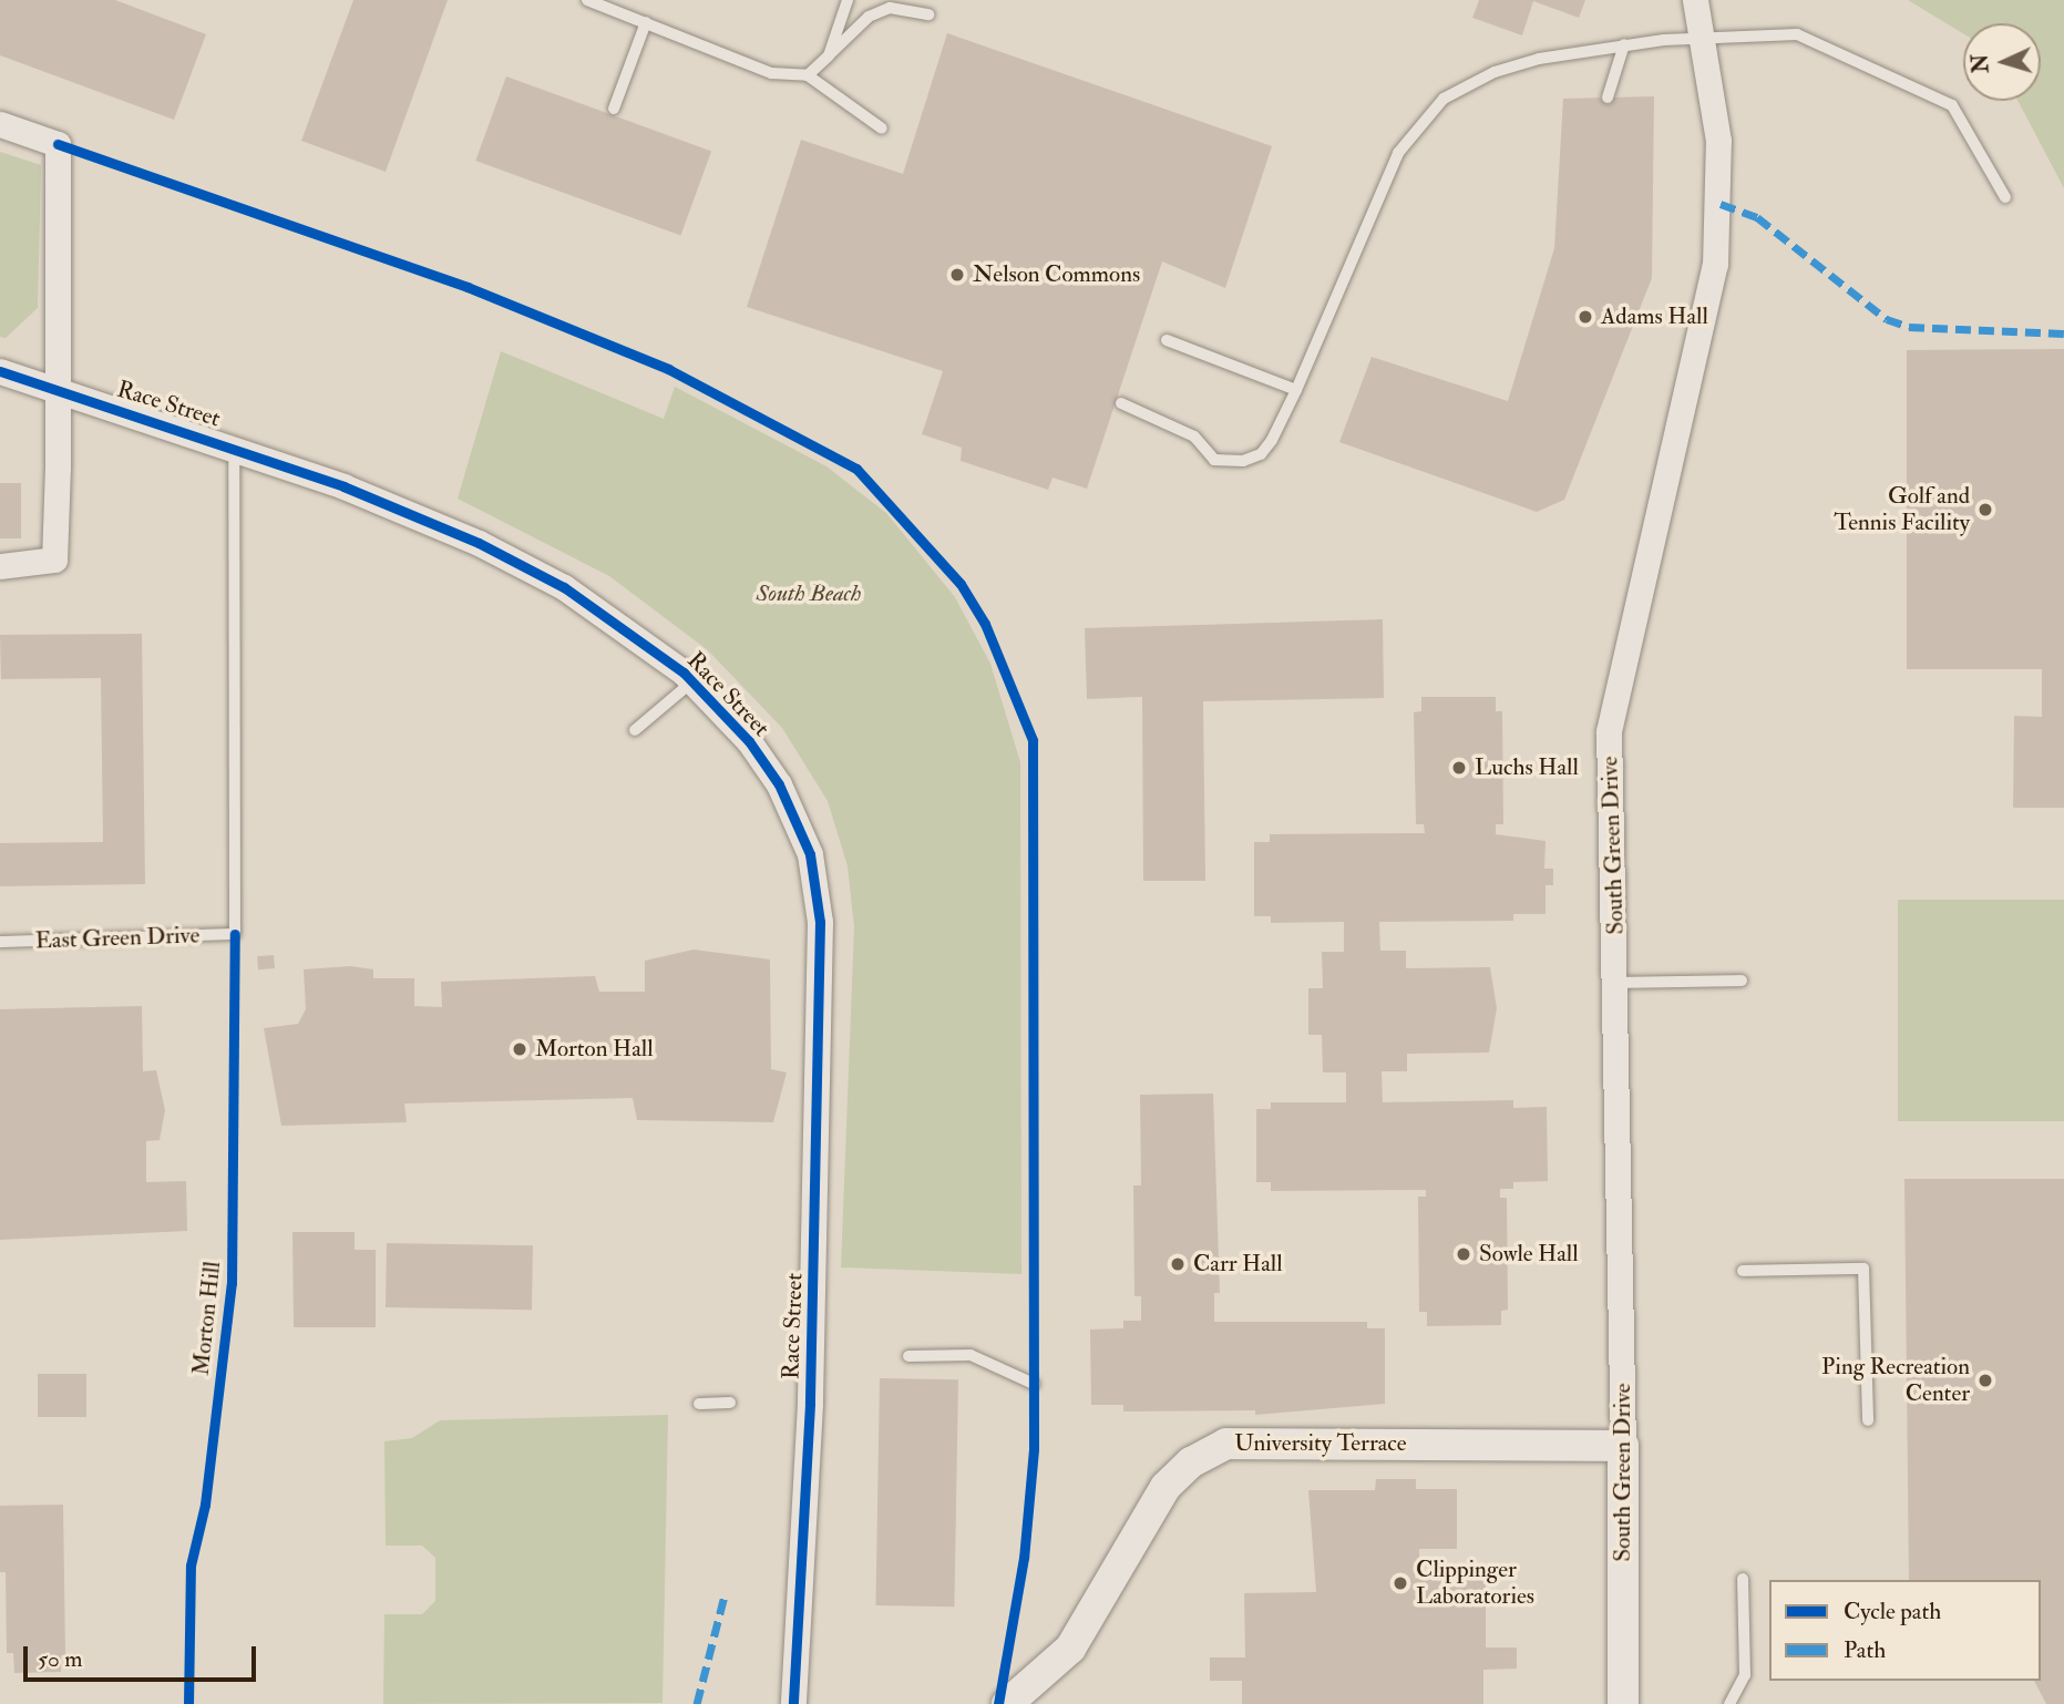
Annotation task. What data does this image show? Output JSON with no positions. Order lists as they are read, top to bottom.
{
  "streets": {
    "street": ["Race Street", "South Green Drive", "University Terrace"],
    "lane": ["East Green Drive"],
    "cycle path": ["Morton Hill"]
  },
  "crossings": [
    ["South Green Drive", "University Terrace"]
  ],
  "parks": ["South Beach"],
  "places": [
    "Nelson Commons",
    "Adams Hall",
    "Golf and Tennis Facility",
    "Luchs Hall",
    "Morton Hall",
    "Sowle Hall",
    "Carr Hall",
    "Ping Recreation Center",
    "Clippinger Laboratories"
  ],
  "legend": ["Cycle path", "Path"],
  "scale_bar": "50 m",
  "north": "left"
}
